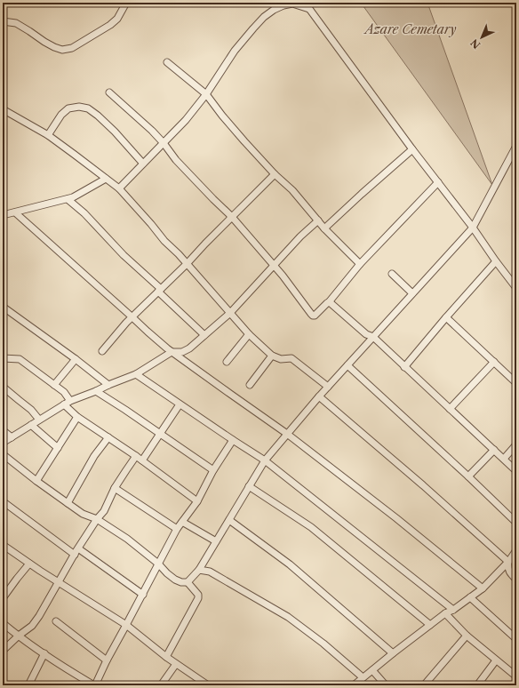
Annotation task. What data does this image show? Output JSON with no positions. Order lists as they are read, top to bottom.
{
  "parks": ["Azare Cemetary"],
  "north": "bottom left"
}
